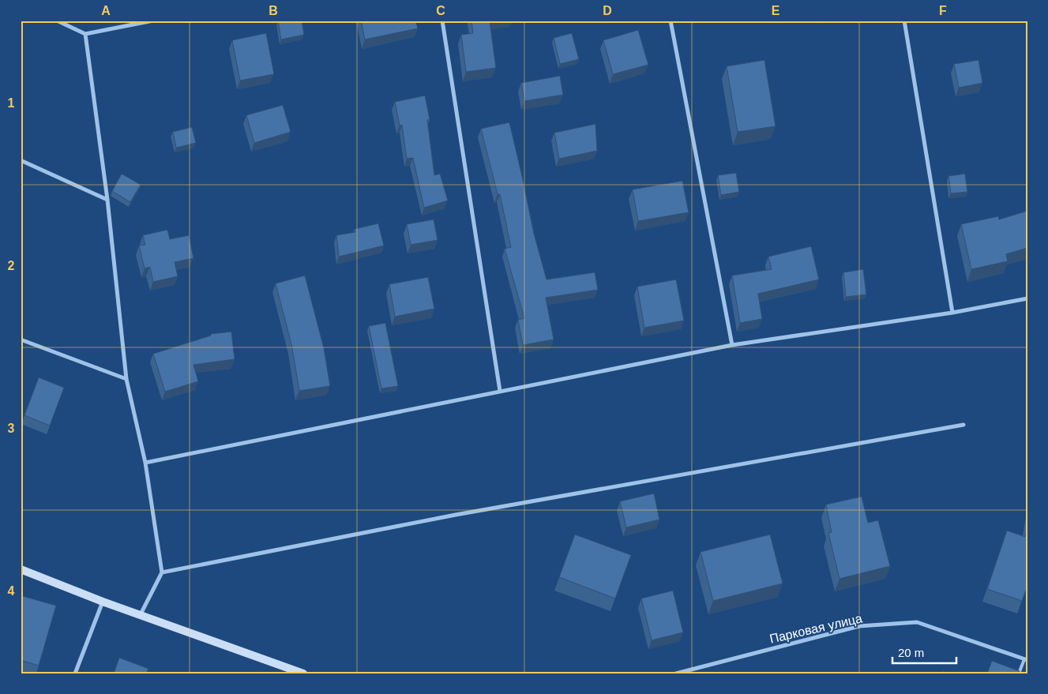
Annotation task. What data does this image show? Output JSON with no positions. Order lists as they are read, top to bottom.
{
  "streets": {
    "street": ["Парковая улица"]
  },
  "scale_bar": "20 m",
  "grid": {
    "columns": [
      "A",
      "B",
      "C",
      "D",
      "E",
      "F"
    ],
    "rows": [
      "1",
      "2",
      "3",
      "4"
    ]
  }
}
